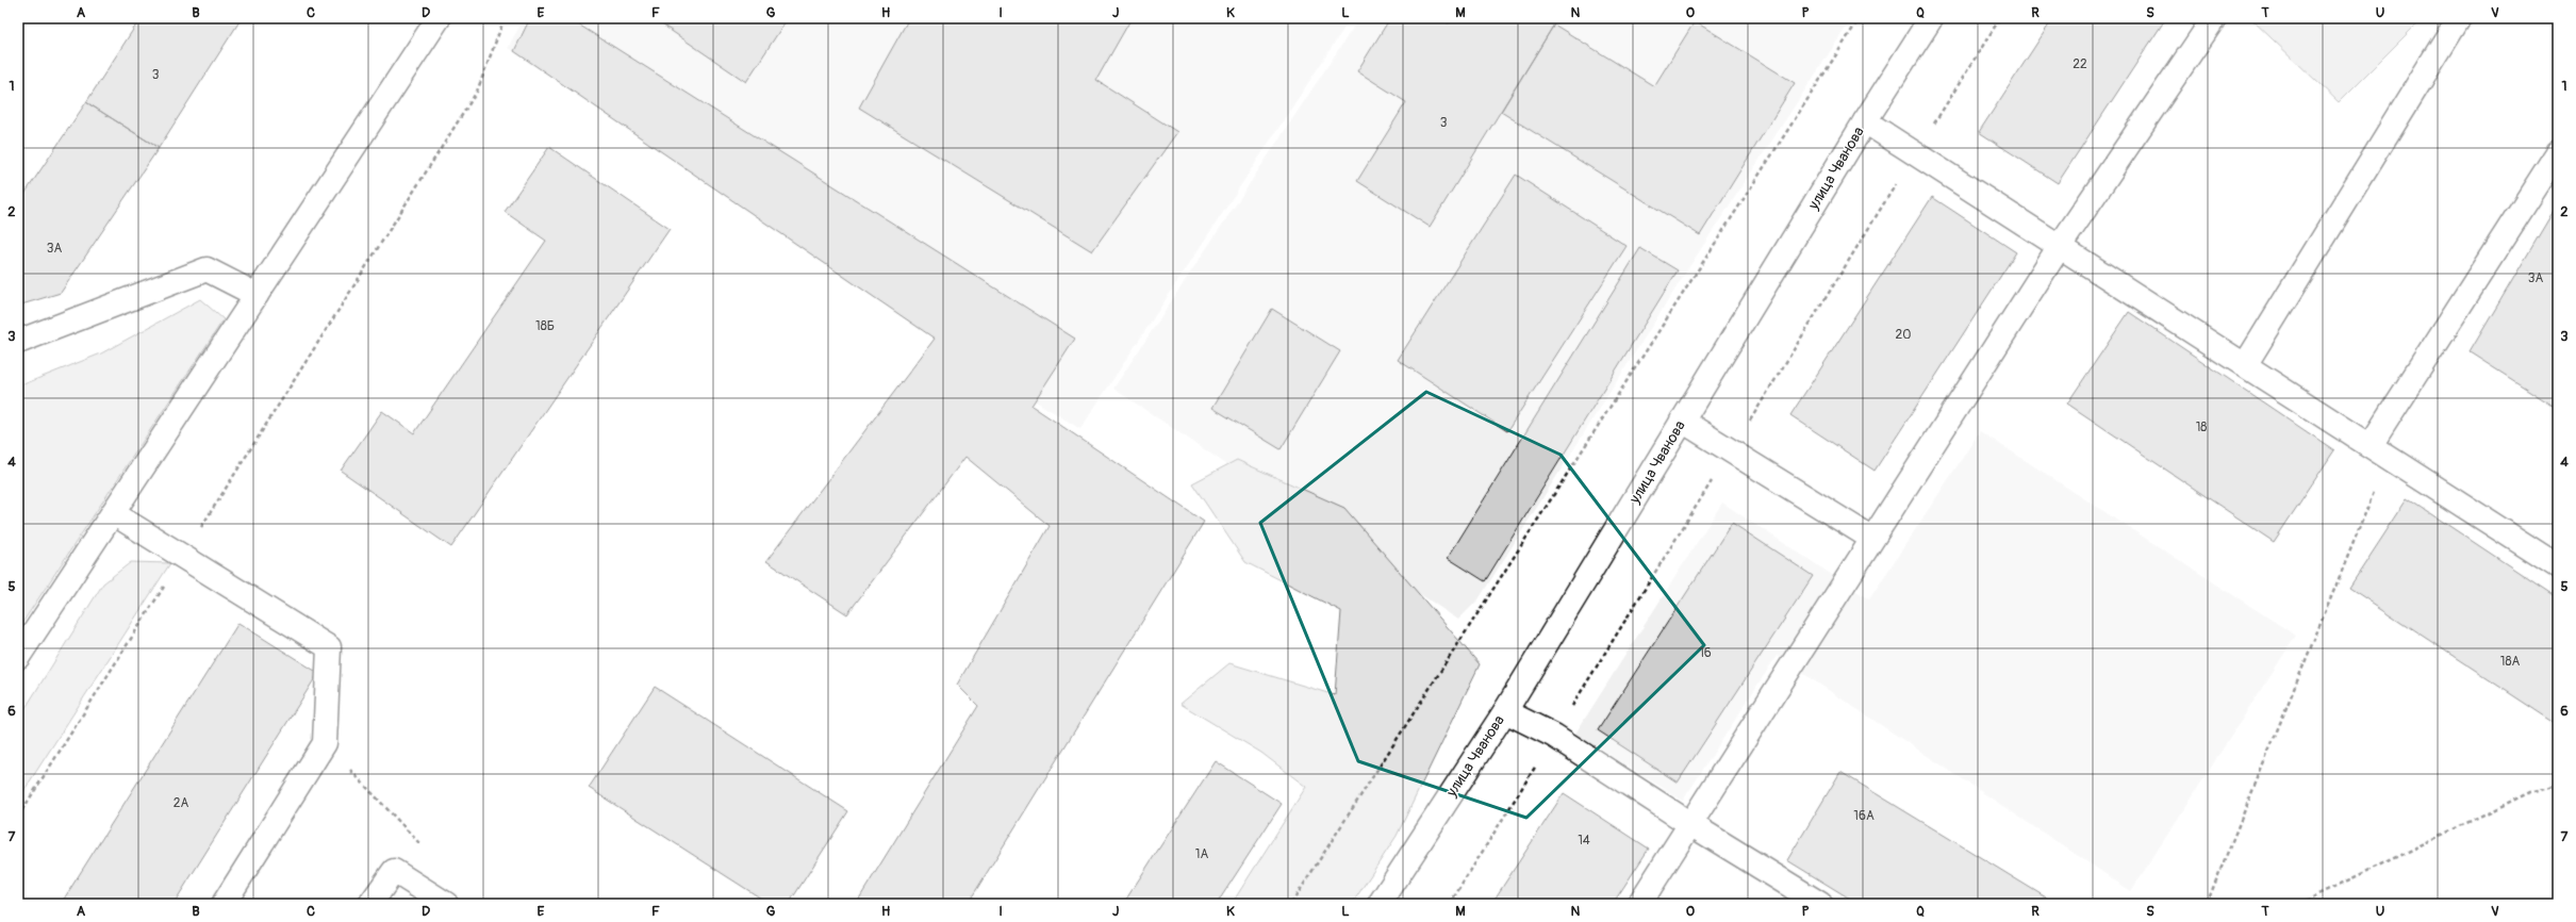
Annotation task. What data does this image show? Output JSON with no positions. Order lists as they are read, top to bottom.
{
  "streets": {
    "street": ["улица Чванова"]
  },
  "house_numbers": [
    "22",
    "3",
    "3",
    "3А",
    "3А",
    "18Б",
    "20",
    "18",
    "16",
    "18А",
    "2А",
    "16А",
    "14",
    "1А"
  ],
  "grid": {
    "columns": [
      "A",
      "B",
      "C",
      "D",
      "E",
      "F",
      "G",
      "H",
      "I",
      "J",
      "K",
      "L",
      "M",
      "N",
      "O",
      "P",
      "Q",
      "R",
      "S",
      "T",
      "U",
      "V"
    ],
    "rows": [
      "1",
      "2",
      "3",
      "4",
      "5",
      "6",
      "7"
    ]
  }
}
